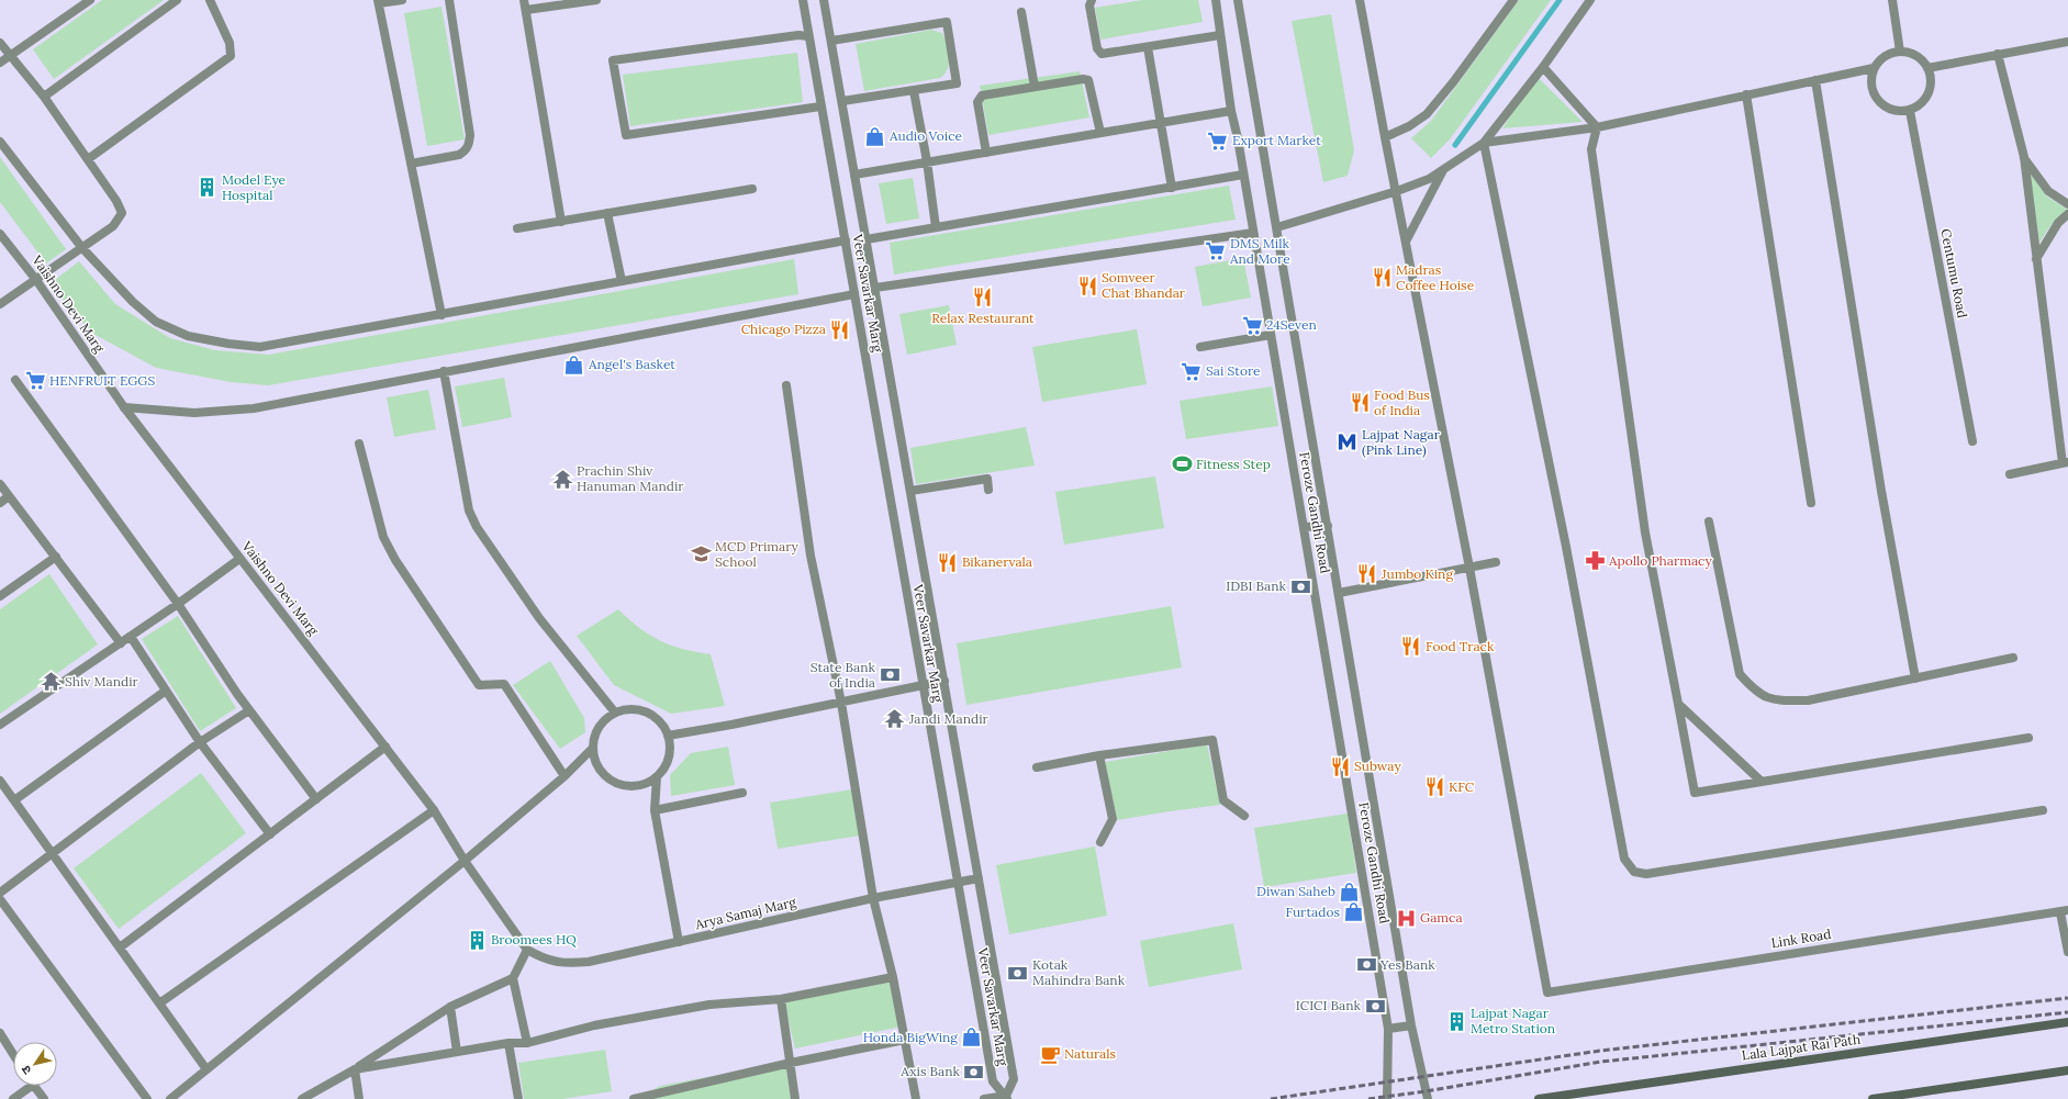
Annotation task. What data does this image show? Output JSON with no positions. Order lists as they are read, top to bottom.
{
  "streets": {
    "main road": ["Lala Lajpat Rai Path"],
    "street": [
      "Centumu Road",
      "Veer Savarkar Marg",
      "Vaishno Devi Marg",
      "Feroze Gandhi Road",
      "Arya Samaj Marg",
      "Link Road"
    ]
  },
  "crossings": [
    ["Veer Savarkar Marg", "Arya Samaj Marg"],
    ["Vaishno Devi Marg", "Arya Samaj Marg"]
  ],
  "places": {
    "shop": [
      "Audio Voice",
      "Angel's Basket",
      "Diwan Saheb",
      "Furtados",
      "Honda BigWing"
    ],
    "supermarket": [
      "Export Market",
      "DMS Milk And More",
      "24Seven",
      "Sai Store",
      "HENFRUIT EGGS"
    ],
    "building": ["Model Eye Hospital", "Broomees HQ", "Lajpat Nagar Metro Station"],
    "restaurant": [
      "Madras Coffee Hoise",
      "Somveer Chat Bhandar",
      "Relax Restaurant",
      "Chicago Pizza",
      "Food Bus of India",
      "Bikanervala",
      "Jumbo King",
      "Food Track",
      "Subway",
      "KFC"
    ],
    "metro station": ["Lajpat Nagar (Pink Line)"],
    "sports": ["Fitness Step"],
    "temple": ["Prachin Shiv Hanuman Mandir", "Shiv Mandir", "Jandi Mandir"],
    "school or university": ["MCD Primary School"],
    "pharmacy": ["Apollo Pharmacy"],
    "bank": [
      "IDBI Bank",
      "State Bank of India",
      "Yes Bank",
      "Kotak Mahindra Bank",
      "ICICI Bank",
      "Axis Bank"
    ],
    "hospital": ["Gamca"],
    "cafe": ["Naturals"]
  },
  "north": "bottom left"
}
